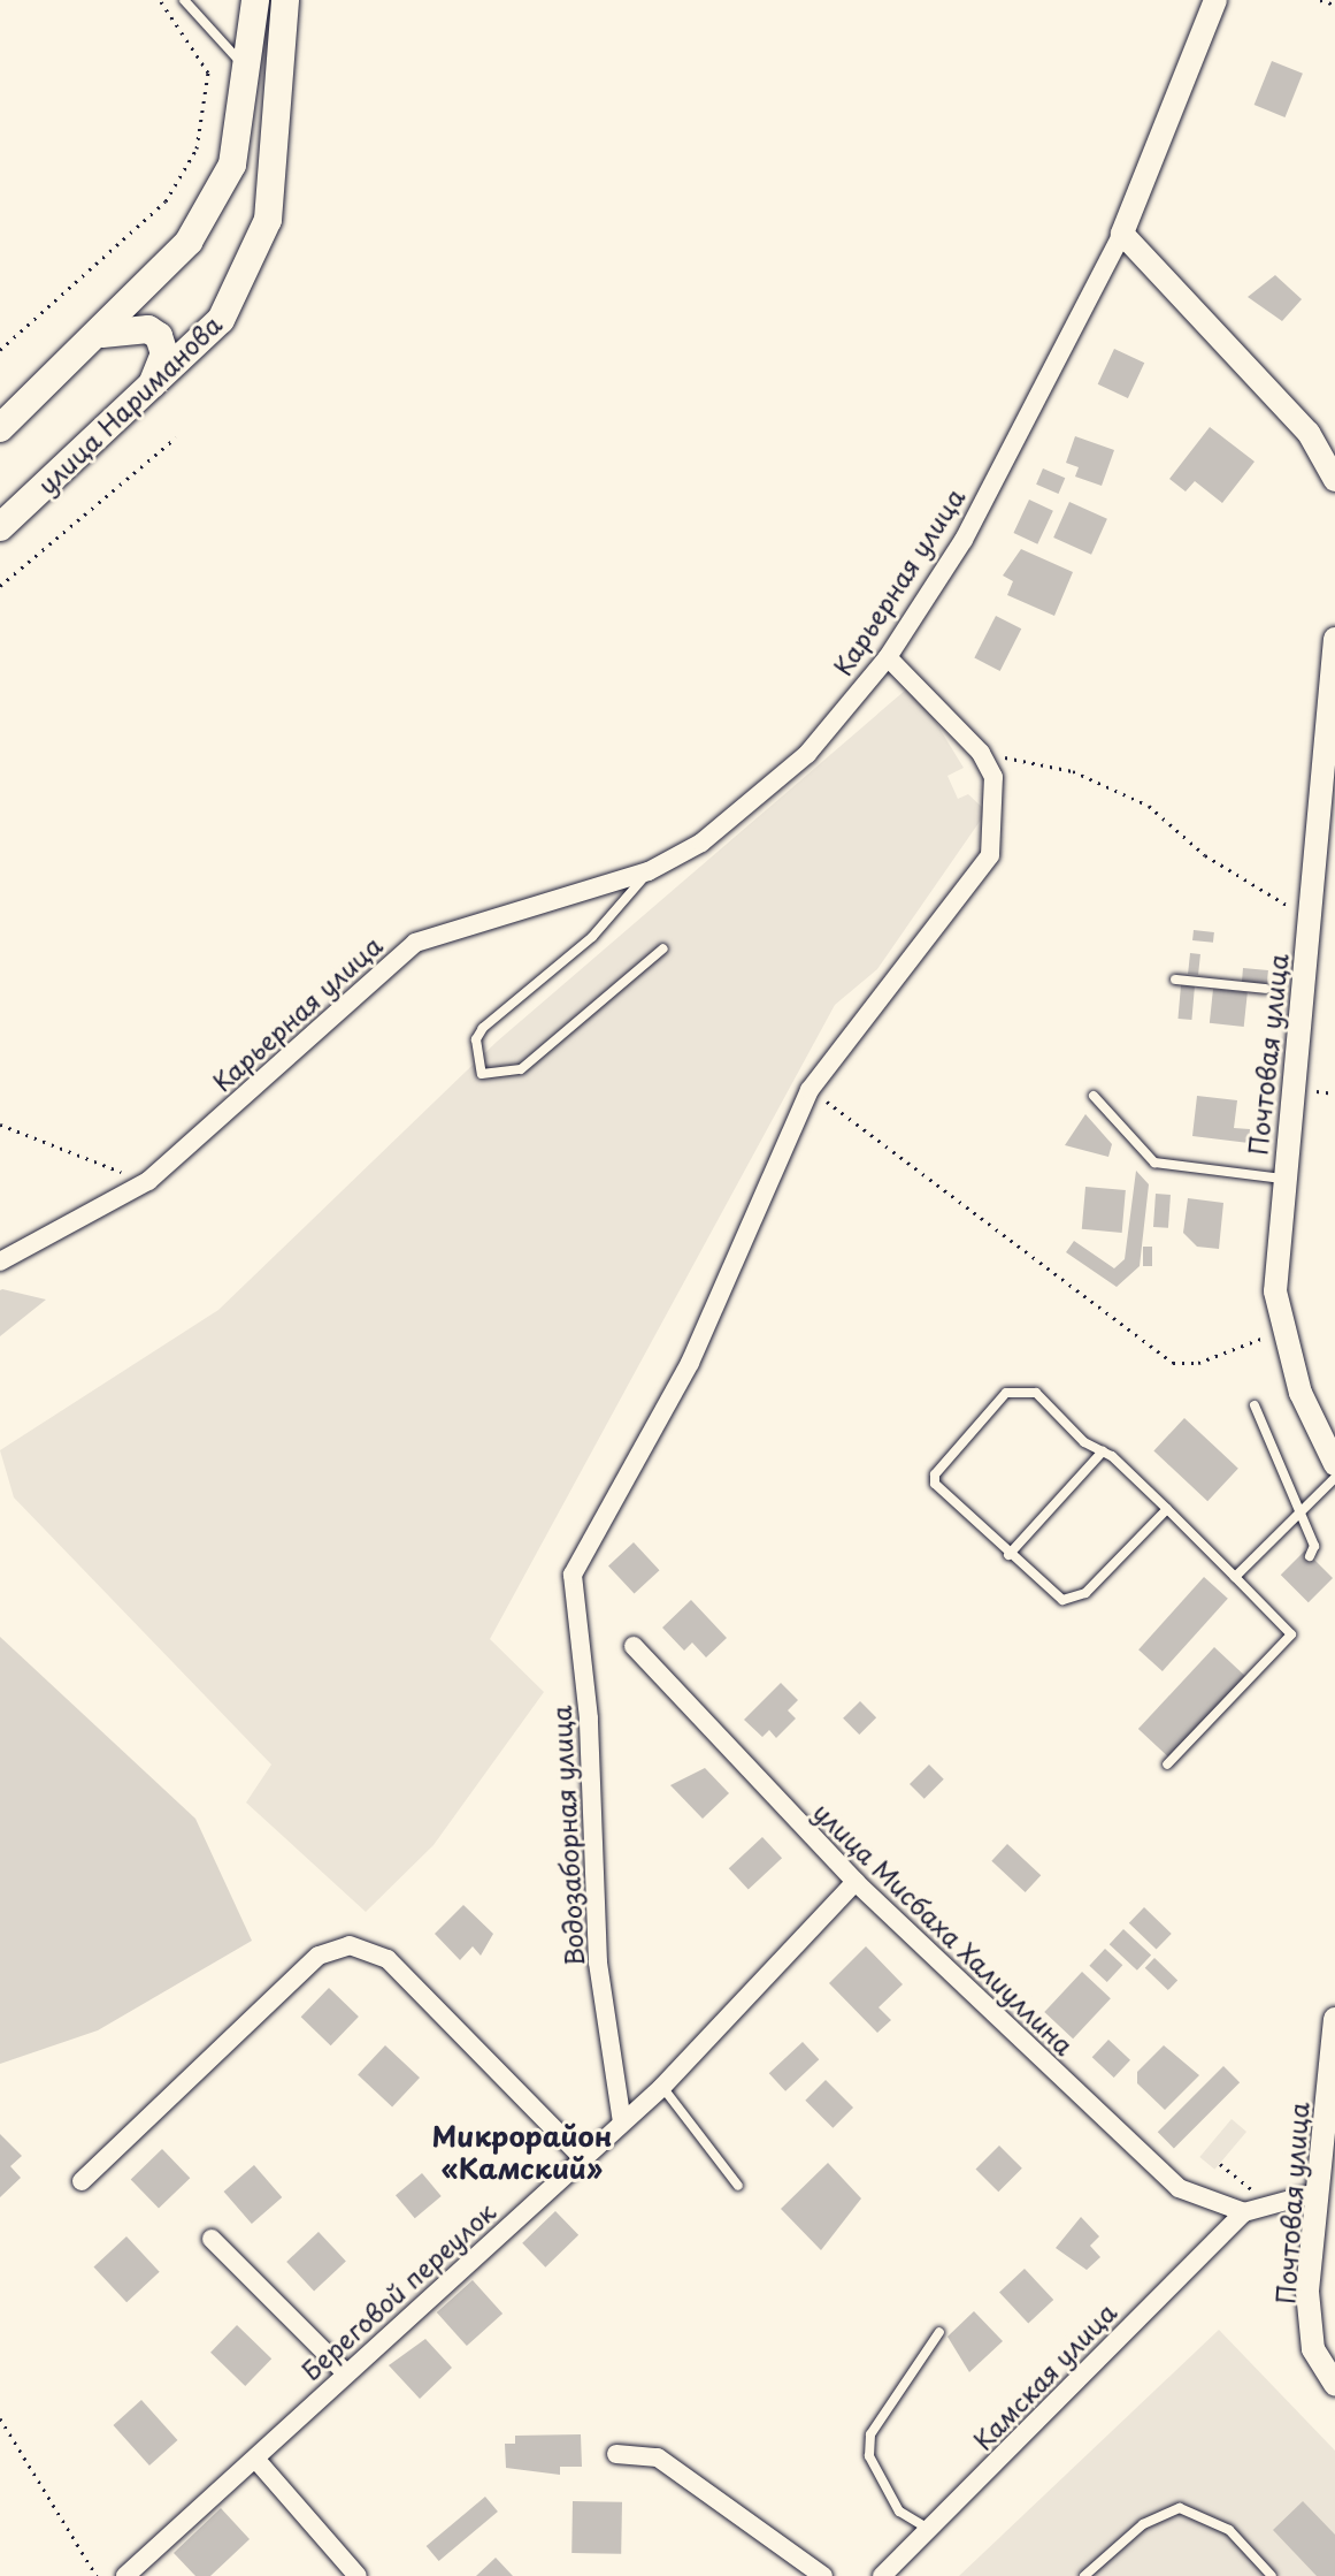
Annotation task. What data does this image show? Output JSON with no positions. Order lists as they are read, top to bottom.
{
  "streets": {
    "main road": ["улица Нариманова"],
    "street": [
      "Карьерная улица",
      "Почтовая улица",
      "Водозаборная улица",
      "улица Мисбаха Халиуллина",
      "Береговой переулок",
      "Камская улица"
    ]
  },
  "crossings": [
    ["Водозаборная улица", "Береговой переулок"],
    ["улица Мисбаха Халиуллина", "Береговой переулок"],
    ["улица Мисбаха Халиуллина", "Камская улица"]
  ],
  "districts": ["Микрорайон «Камский»"]
}
